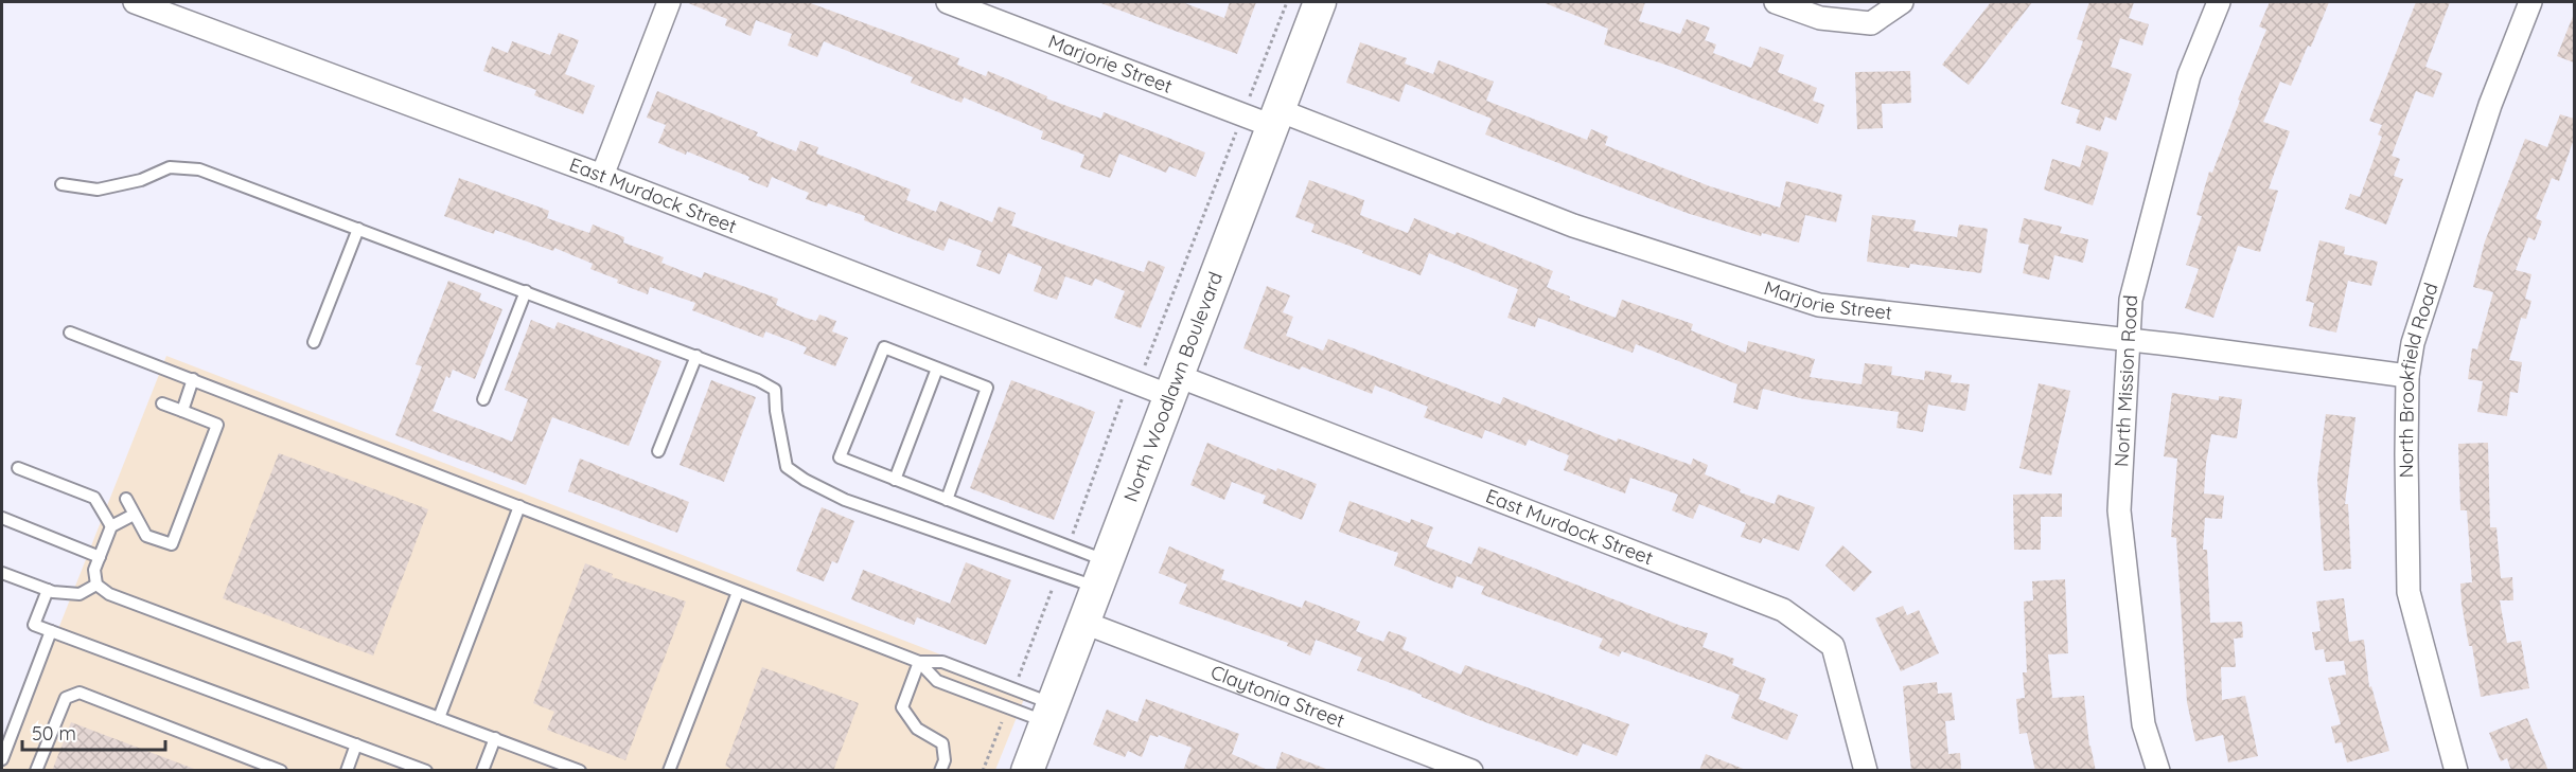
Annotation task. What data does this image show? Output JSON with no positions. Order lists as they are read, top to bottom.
{
  "streets": {
    "main road": ["North Woodlawn Boulevard"],
    "street": [
      "Marjorie Street",
      "East Murdock Street",
      "North Mission Road",
      "North Brookfield Road",
      "Claytonia Street"
    ]
  },
  "crossings": [
    ["Marjorie Street", "North Mission Road"],
    ["Marjorie Street", "North Brookfield Road"],
    ["Marjorie Street", "North Woodlawn Boulevard"],
    ["East Murdock Street", "North Woodlawn Boulevard"],
    ["North Woodlawn Boulevard", "Claytonia Street"]
  ],
  "scale_bar": "50 m"
}
